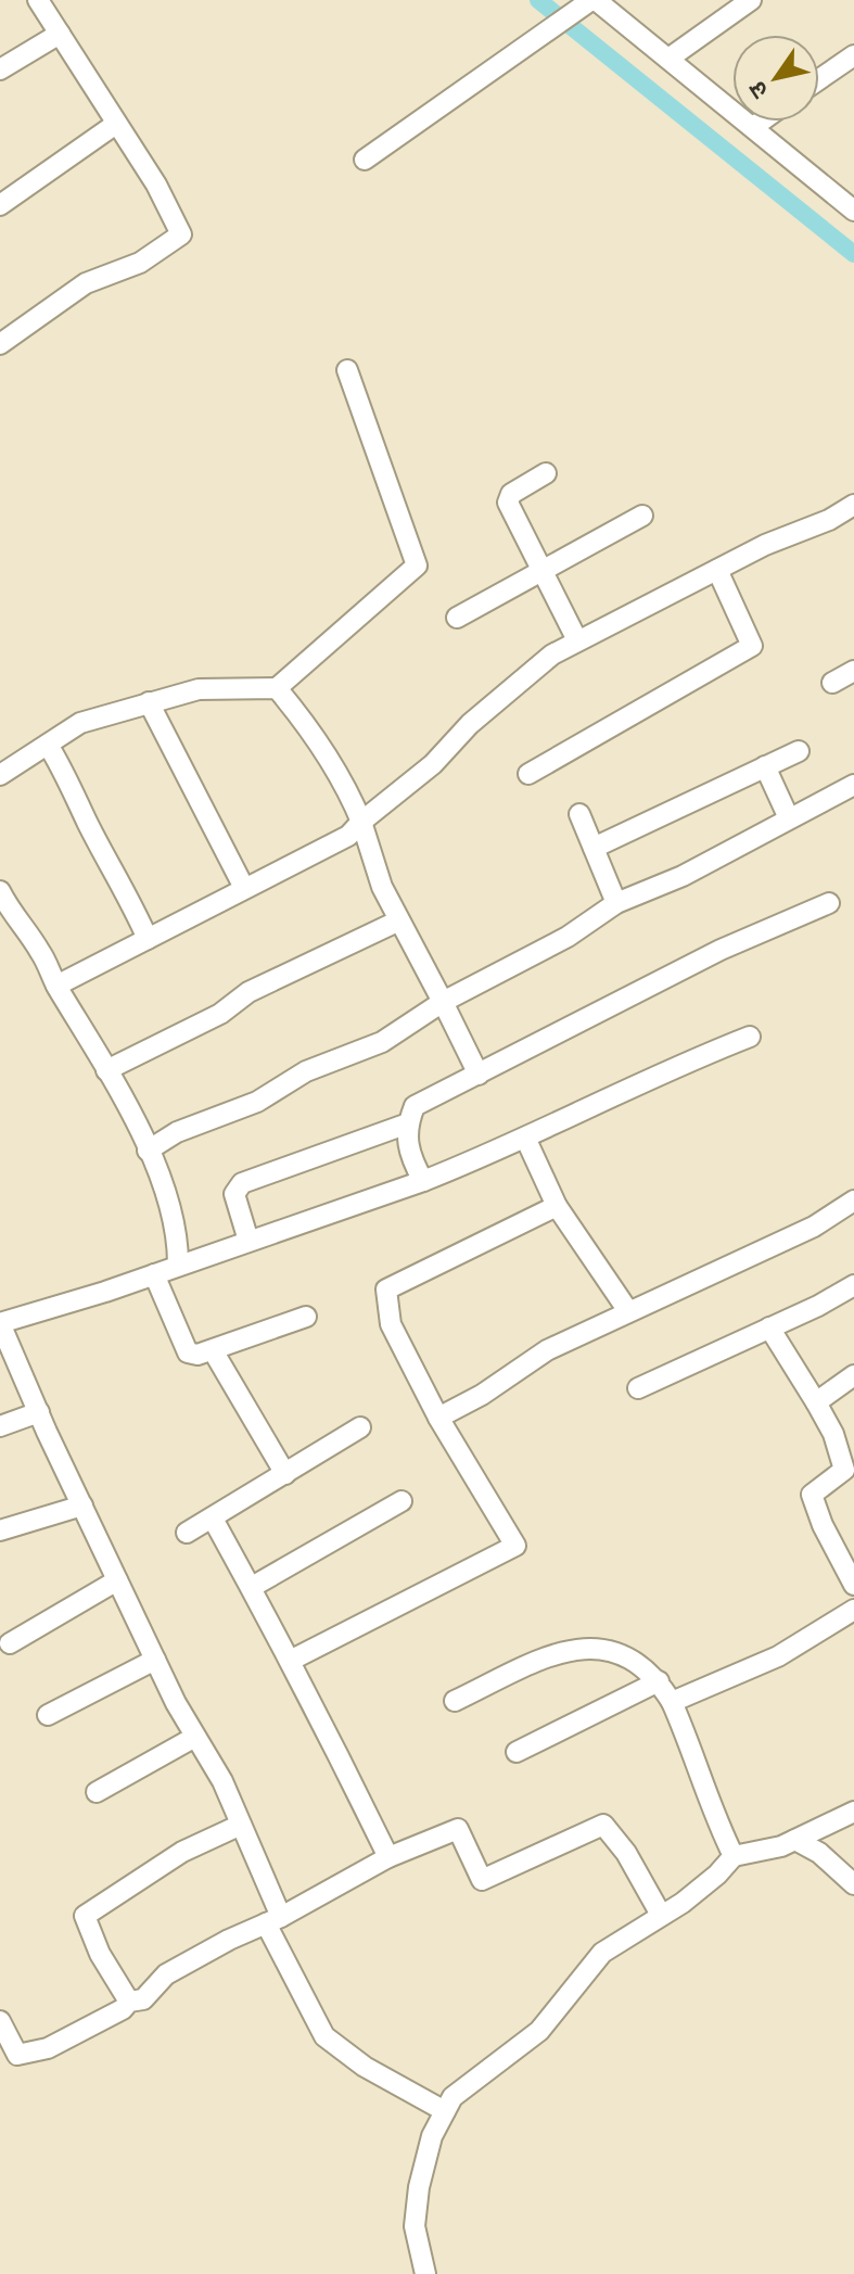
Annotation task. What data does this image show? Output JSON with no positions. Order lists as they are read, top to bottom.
{
  "north": "bottom left"
}
